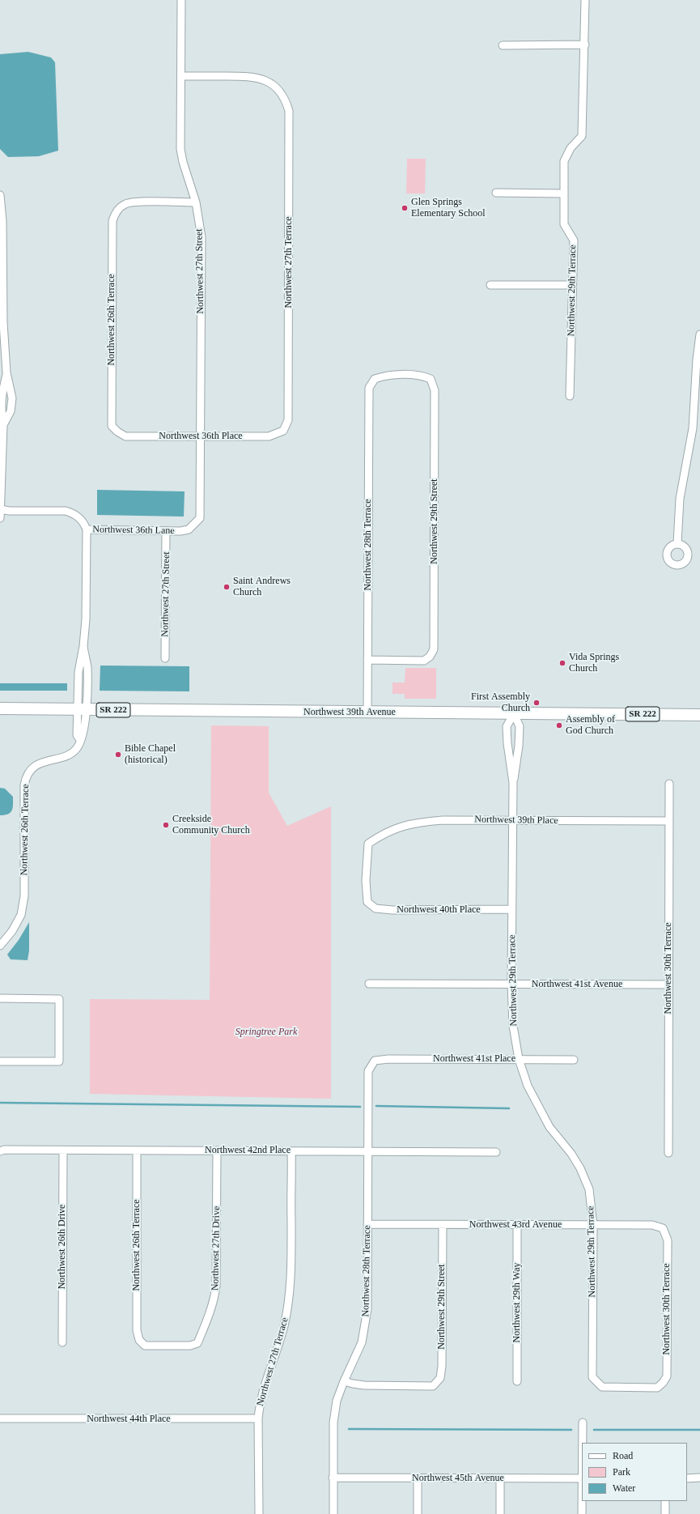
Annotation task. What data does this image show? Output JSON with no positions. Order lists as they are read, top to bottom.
{
  "streets": {
    "main road": ["SR 222", "Northwest 39th Avenue"],
    "street": [
      "Northwest 27th Terrace",
      "Northwest 27th Street",
      "Northwest 29th Terrace",
      "Northwest 26th Terrace",
      "Northwest 36th Place",
      "Northwest 29th Street",
      "Northwest 36th Lane",
      "Northwest 28th Terrace",
      "Northwest 39th Place",
      "Northwest 40th Place",
      "Northwest 30th Terrace",
      "Northwest 41st Avenue",
      "Northwest 41st Place",
      "Northwest 42nd Place",
      "Northwest 43rd Avenue",
      "Northwest 26th Drive",
      "Northwest 27th Drive",
      "Northwest 29th Way",
      "Northwest 44th Place",
      "Northwest 45th Avenue"
    ]
  },
  "crossings": [
    ["Northwest 27th Terrace", "Northwest 27th Street"],
    ["Northwest 27th Terrace", "Northwest 36th Place"],
    ["Northwest 27th Terrace", "Northwest 42nd Place"],
    ["Northwest 27th Terrace", "Northwest 44th Place"],
    ["Northwest 27th Street", "Northwest 26th Terrace"],
    ["Northwest 27th Street", "Northwest 36th Place"],
    ["Northwest 27th Street", "Northwest 36th Lane"],
    ["Northwest 29th Terrace", "Northwest 39th Avenue"],
    ["Northwest 29th Terrace", "Northwest 39th Place"],
    ["Northwest 29th Terrace", "Northwest 40th Place"],
    ["Northwest 29th Terrace", "Northwest 30th Terrace"],
    ["Northwest 29th Terrace", "Northwest 41st Avenue"],
    ["Northwest 29th Terrace", "Northwest 41st Place"],
    ["Northwest 29th Terrace", "Northwest 43rd Avenue"],
    ["Northwest 26th Terrace", "Northwest 36th Place"],
    ["Northwest 26th Terrace", "Northwest 36th Lane"],
    ["Northwest 26th Terrace", "Northwest 39th Avenue"],
    ["Northwest 26th Terrace", "Northwest 42nd Place"],
    ["Northwest 26th Terrace", "Northwest 27th Drive"],
    ["Northwest 29th Street", "Northwest 28th Terrace"],
    ["Northwest 29th Street", "Northwest 43rd Avenue"],
    ["Northwest 28th Terrace", "Northwest 39th Avenue"],
    ["Northwest 28th Terrace", "Northwest 41st Place"],
    ["Northwest 28th Terrace", "Northwest 42nd Place"],
    ["Northwest 28th Terrace", "Northwest 43rd Avenue"],
    ["Northwest 28th Terrace", "Northwest 45th Avenue"],
    ["Northwest 39th Place", "Northwest 40th Place"],
    ["Northwest 39th Place", "Northwest 30th Terrace"],
    ["Northwest 30th Terrace", "Northwest 41st Avenue"],
    ["Northwest 30th Terrace", "Northwest 43rd Avenue"],
    ["Northwest 42nd Place", "Northwest 26th Drive"],
    ["Northwest 42nd Place", "Northwest 27th Drive"],
    ["Northwest 43rd Avenue", "Northwest 29th Way"]
  ],
  "parks": ["Springtree Park"],
  "places": [
    "Glen Springs Elementary School",
    "Saint Andrews Church",
    "Vida Springs Church",
    "First Assembly Church",
    "Assembly of God Church",
    "Bible Chapel (historical)",
    "Creekside Community Church"
  ],
  "legend": ["Road", "Park", "Water"]
}
